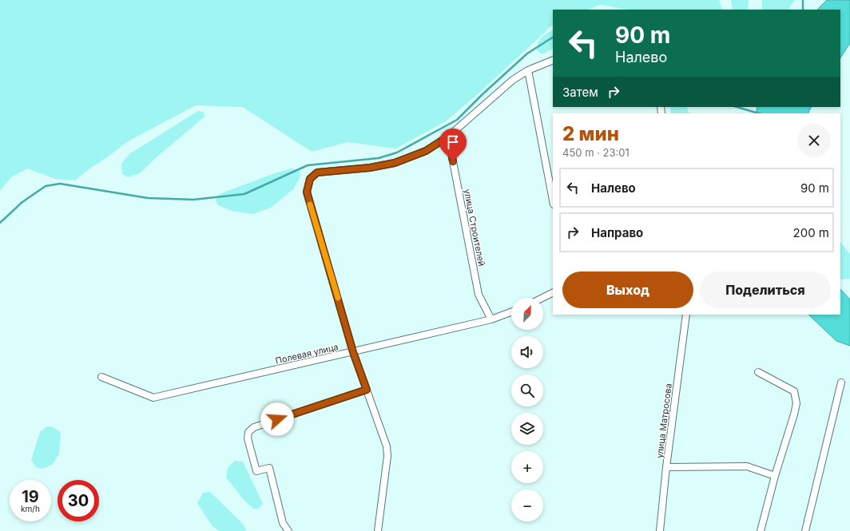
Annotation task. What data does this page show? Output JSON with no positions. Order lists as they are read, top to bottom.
{
  "streets": {
    "street": ["улица Строителей", "Полевая улица", "улица Матросова"]
  },
  "crossings": [
    ["улица Строителей", "Полевая улица"]
  ],
  "north": "top right",
  "page": {
    "turn": ["90 m", "Налево"],
    "then": "Затем",
    "heading": ["2 мин", "450 m · 23:01"],
    "list": [
      {
        "name": "Налево",
        "value": "90 m"
      },
      {
        "name": "Направо",
        "value": "200 m"
      }
    ],
    "buttons": ["Выход", "Поделиться"],
    "map_buttons": ["+", "−"],
    "speed": "19 km/h",
    "limit": "30"
  }
}
